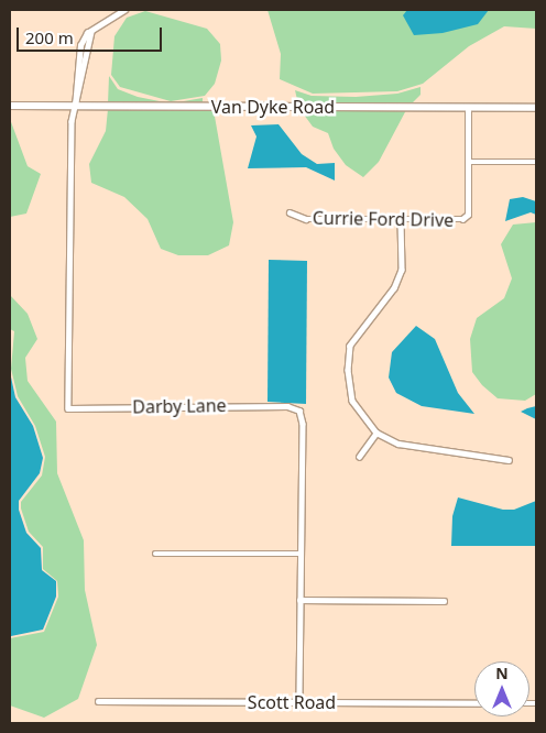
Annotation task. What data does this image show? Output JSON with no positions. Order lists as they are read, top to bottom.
{
  "streets": {
    "main road": ["Van Dyke Road"],
    "street": ["Currie Ford Drive", "Darby Lane", "Scott Road"]
  },
  "crossings": [
    ["Van Dyke Road", "Currie Ford Drive"],
    ["Van Dyke Road", "Darby Lane"],
    ["Darby Lane", "Scott Road"]
  ],
  "scale_bar": "200 m",
  "north": "top"
}
